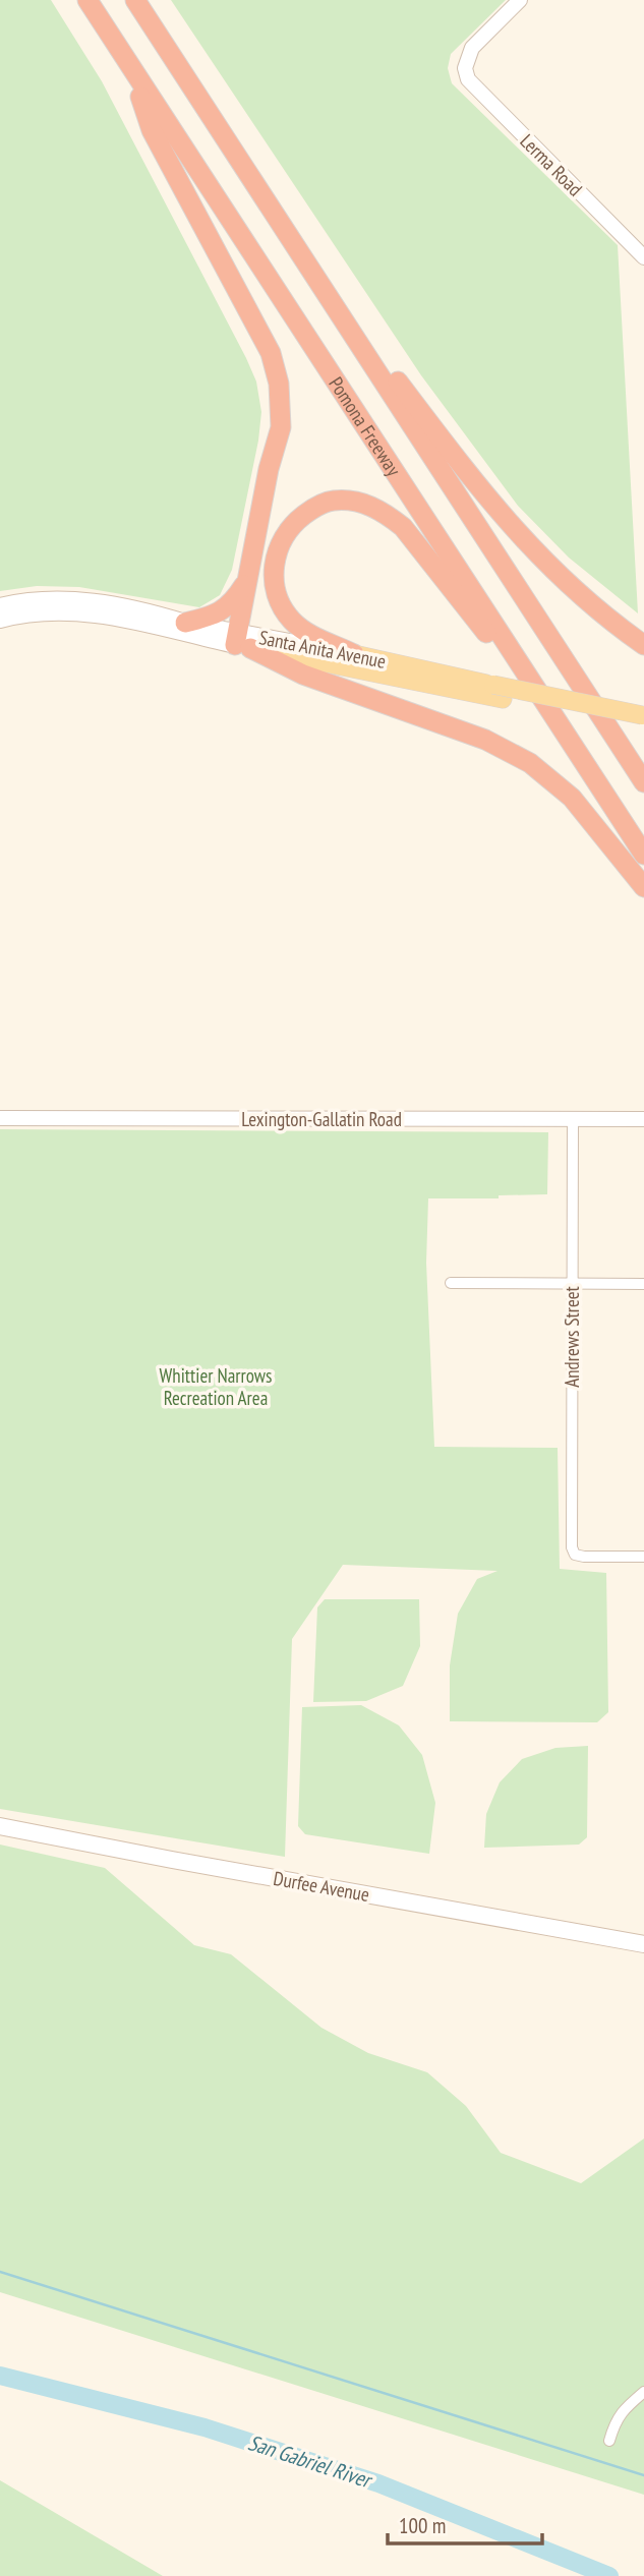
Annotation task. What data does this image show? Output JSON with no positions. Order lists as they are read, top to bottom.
{
  "streets": {
    "highway": ["Pomona Freeway"],
    "main road": ["Santa Anita Avenue", "Durfee Avenue"],
    "street": ["Lerma Road", "Lexington-Gallatin Road", "Andrews Street"]
  },
  "crossings": [
    ["Lexington-Gallatin Road", "Andrews Street"]
  ],
  "water": ["San Gabriel River"],
  "parks": ["Whittier Narrows Recreation Area"],
  "scale_bar": "100 m"
}
